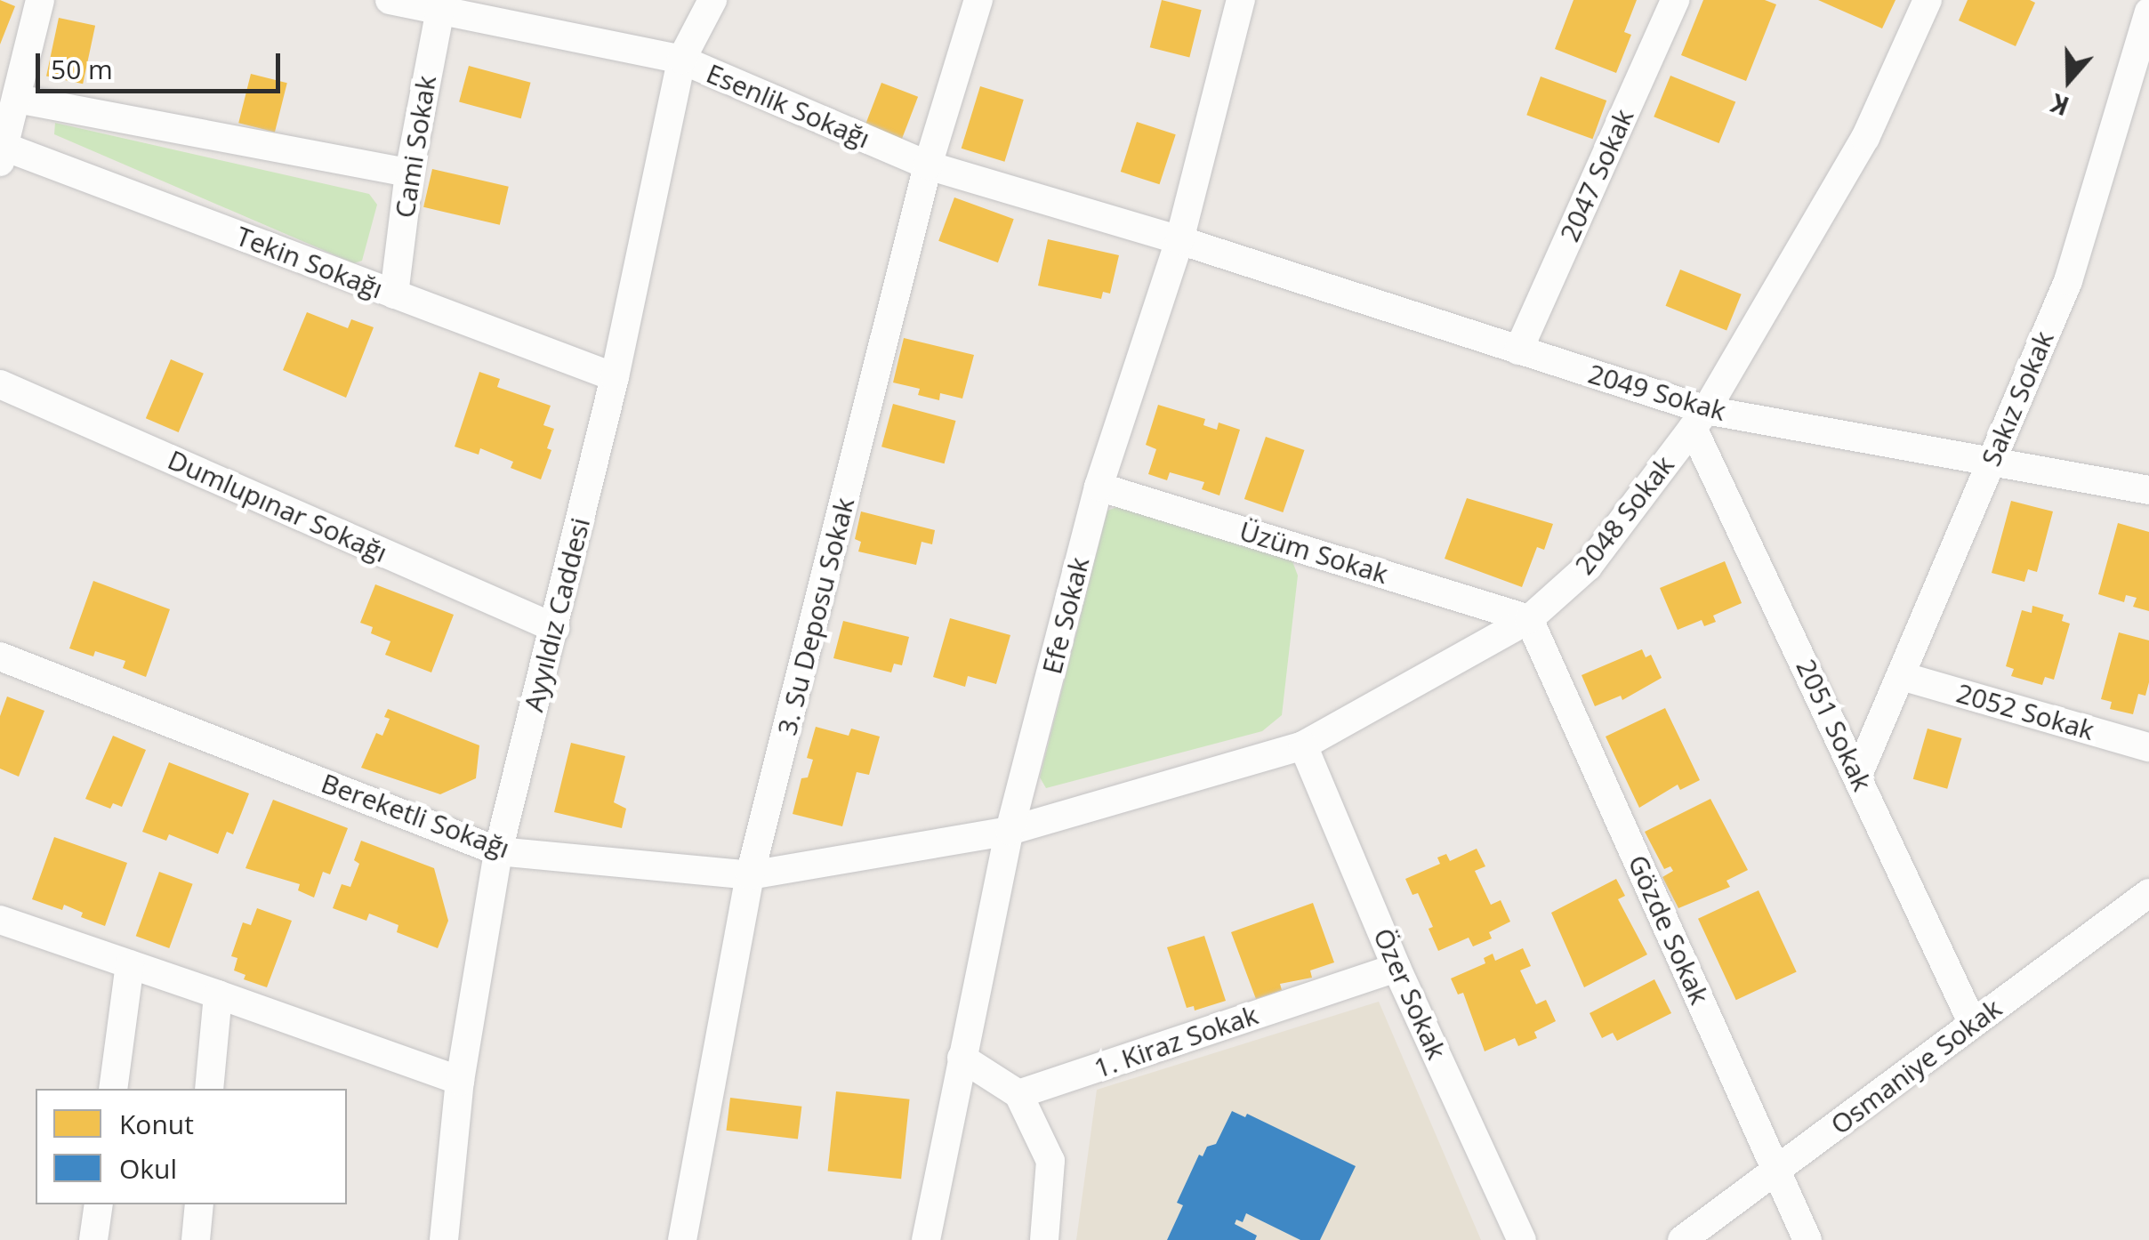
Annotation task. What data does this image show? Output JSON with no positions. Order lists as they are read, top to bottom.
{
  "streets": {
    "street": [
      "Esenlik Sokağı",
      "Cami Sokak",
      "2047 Sokak",
      "Tekin Sokağı",
      "2049 Sokak",
      "Sakız Sokak",
      "Dumlupınar Sokağı",
      "2048 Sokak",
      "Üzüm Sokak",
      "Ayyıldız Caddesi",
      "Efe Sokak",
      "3. Su Deposu Sokak",
      "2052 Sokak",
      "2051 Sokak",
      "Bereketli Sokağı",
      "Gözde Sokak",
      "Özer Sokak",
      "1. Kiraz Sokak",
      "Osmaniye Sokak"
    ]
  },
  "crossings": [
    ["Esenlik Sokağı", "Cami Sokak"],
    ["Esenlik Sokağı", "2049 Sokak"],
    ["Esenlik Sokağı", "Ayyıldız Caddesi"],
    ["Esenlik Sokağı", "Efe Sokak"],
    ["Esenlik Sokağı", "3. Su Deposu Sokak"],
    ["Cami Sokak", "Tekin Sokağı"],
    ["2047 Sokak", "2049 Sokak"],
    ["Tekin Sokağı", "Ayyıldız Caddesi"],
    ["2049 Sokak", "Sakız Sokak"],
    ["2049 Sokak", "2048 Sokak"],
    ["2049 Sokak", "Efe Sokak"],
    ["2049 Sokak", "2051 Sokak"],
    ["Sakız Sokak", "2052 Sokak"],
    ["Sakız Sokak", "2051 Sokak"],
    ["Dumlupınar Sokağı", "Ayyıldız Caddesi"],
    ["2048 Sokak", "Üzüm Sokak"],
    ["2048 Sokak", "Efe Sokak"],
    ["2048 Sokak", "2051 Sokak"],
    ["2048 Sokak", "Bereketli Sokağı"],
    ["2048 Sokak", "Gözde Sokak"],
    ["2048 Sokak", "Özer Sokak"],
    ["Üzüm Sokak", "Efe Sokak"],
    ["Üzüm Sokak", "Gözde Sokak"],
    ["Ayyıldız Caddesi", "Bereketli Sokağı"],
    ["Efe Sokak", "Bereketli Sokağı"],
    ["3. Su Deposu Sokak", "Bereketli Sokağı"],
    ["2051 Sokak", "Osmaniye Sokak"],
    ["Gözde Sokak", "Osmaniye Sokak"],
    ["Özer Sokak", "1. Kiraz Sokak"]
  ],
  "legend": ["Konut", "Okul"],
  "scale_bar": "50 m",
  "north": "bottom"
}
